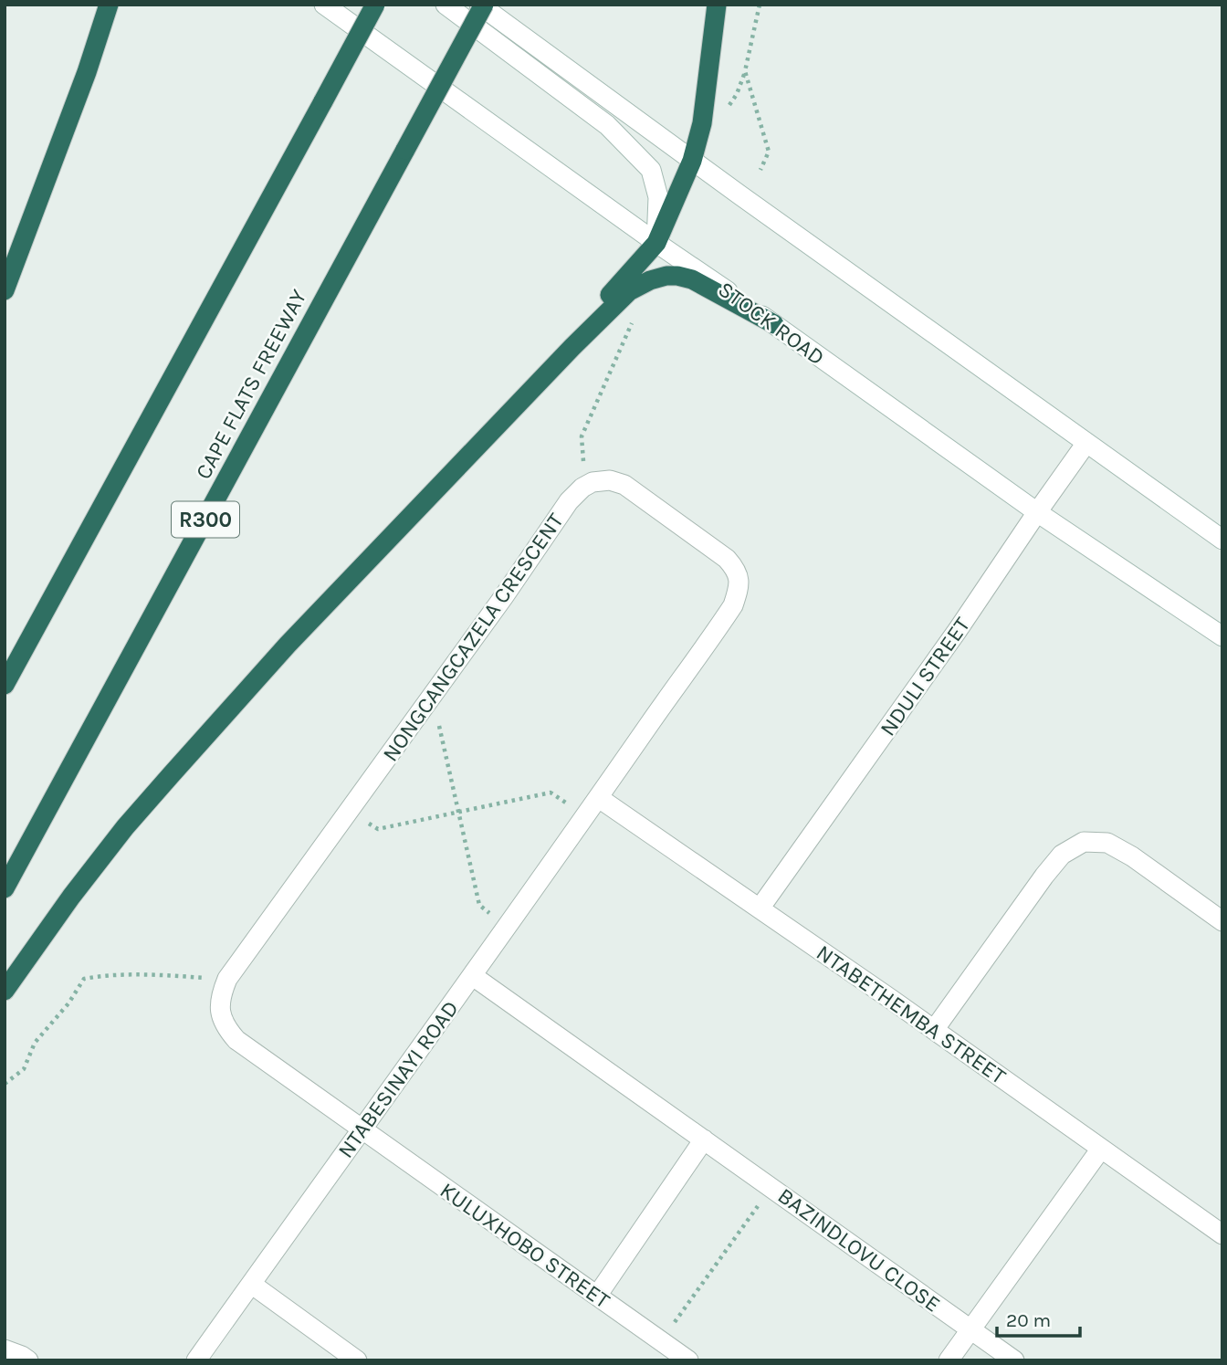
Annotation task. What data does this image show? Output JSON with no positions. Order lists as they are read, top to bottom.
{
  "streets": {
    "highway": ["CAPE FLATS FREEWAY", "R300"],
    "street": [
      "STOCK ROAD",
      "NONGCANGCAZELA CRESCENT",
      "NDULI STREET",
      "NTABETHEMBA STREET",
      "NTABESINAYI ROAD",
      "KULUXHOBO STREET",
      "BAZINDLOVU CLOSE"
    ]
  },
  "crossings": [
    ["STOCK ROAD", "NDULI STREET"],
    ["NONGCANGCAZELA CRESCENT", "NTABESINAYI ROAD"],
    ["NONGCANGCAZELA CRESCENT", "KULUXHOBO STREET"],
    ["NDULI STREET", "NTABETHEMBA STREET"],
    ["NTABETHEMBA STREET", "NTABESINAYI ROAD"],
    ["NTABESINAYI ROAD", "KULUXHOBO STREET"],
    ["NTABESINAYI ROAD", "BAZINDLOVU CLOSE"]
  ],
  "scale_bar": "20 m"
}
